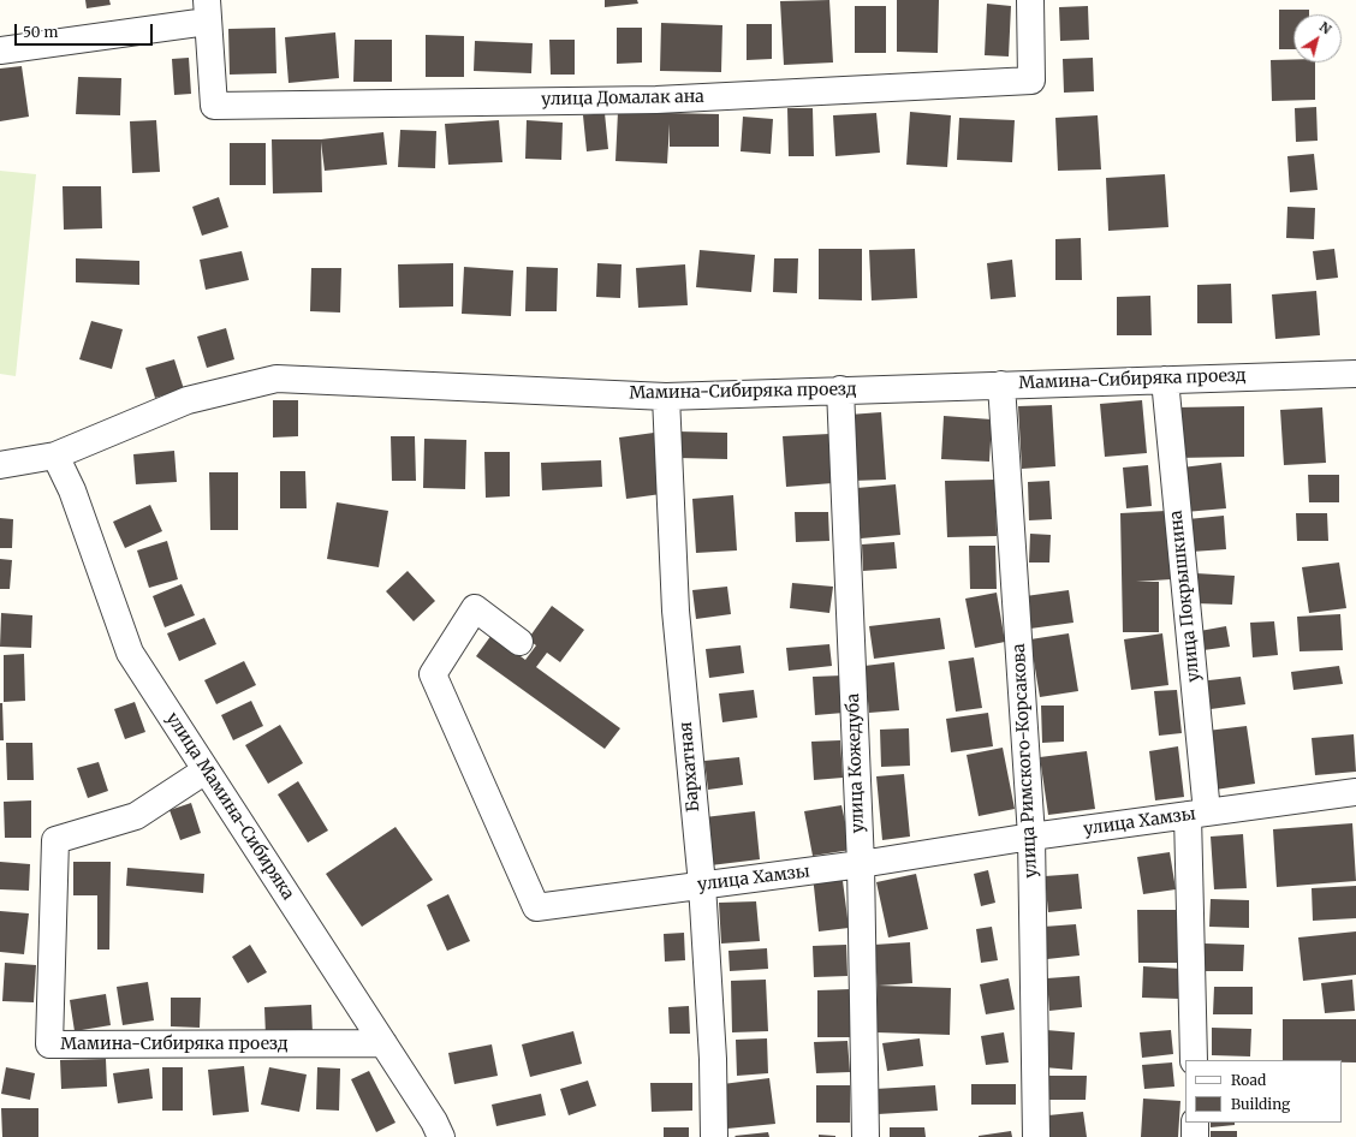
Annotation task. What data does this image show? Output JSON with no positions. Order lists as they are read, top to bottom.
{
  "streets": {
    "street": [
      "улица Домалак ана",
      "Мамина-Сибиряка проезд",
      "улица Покрышкина",
      "улица Римского-Корсакова",
      "улица Кожедуба",
      "Бархатная",
      "улица Мамина-Сибиряка",
      "улица Хамзы"
    ]
  },
  "crossings": [
    ["Мамина-Сибиряка проезд", "улица Покрышкина"],
    ["Мамина-Сибиряка проезд", "улица Римского-Корсакова"],
    ["Мамина-Сибиряка проезд", "улица Кожедуба"],
    ["Мамина-Сибиряка проезд", "Бархатная"],
    ["Мамина-Сибиряка проезд", "улица Мамина-Сибиряка"],
    ["улица Покрышкина", "улица Хамзы"],
    ["улица Римского-Корсакова", "улица Хамзы"],
    ["улица Кожедуба", "улица Хамзы"],
    ["Бархатная", "улица Хамзы"]
  ],
  "legend": ["Road", "Building"],
  "scale_bar": "50 m",
  "north": "top right"
}
